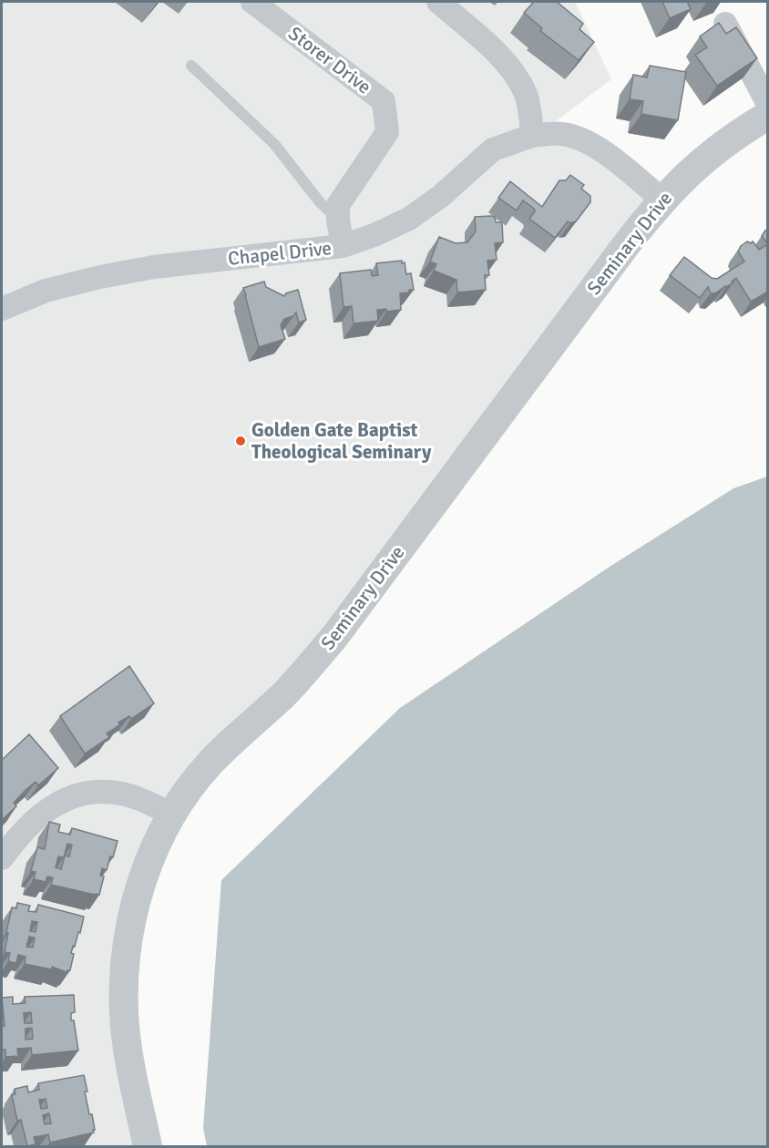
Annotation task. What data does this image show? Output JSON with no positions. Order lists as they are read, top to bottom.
{
  "streets": {
    "street": ["Storer Drive", "Seminary Drive", "Chapel Drive"]
  },
  "crossings": [
    ["Storer Drive", "Chapel Drive"],
    ["Seminary Drive", "Chapel Drive"]
  ],
  "places": ["Golden Gate Baptist Theological Seminary"]
}
